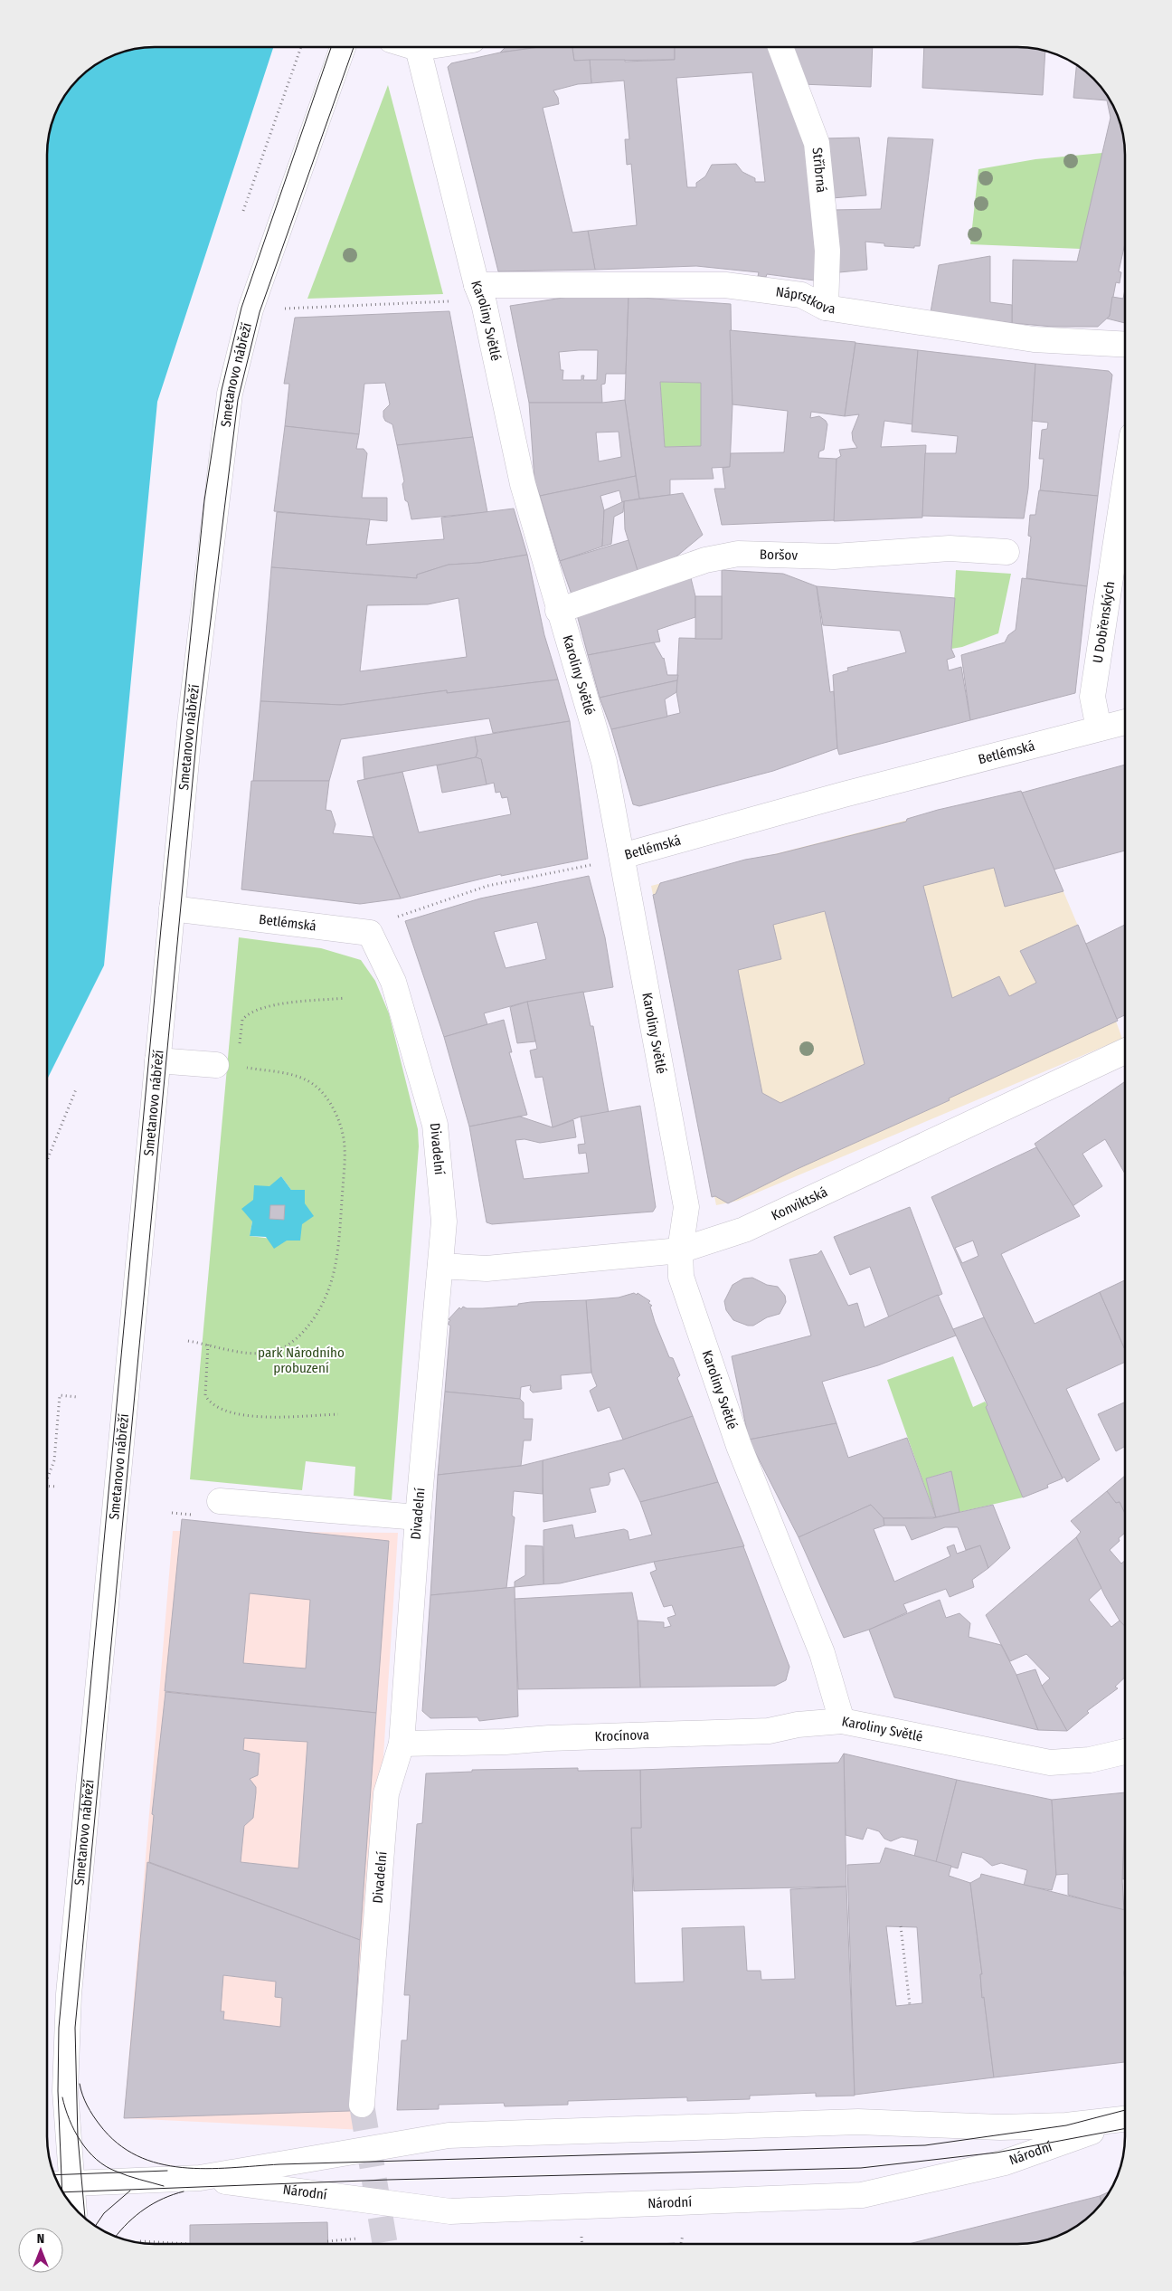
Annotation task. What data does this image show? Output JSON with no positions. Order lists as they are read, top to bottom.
{
  "streets": {
    "street": [
      "Stříbrná",
      "Náprstkova",
      "Karoliny Světlé",
      "Smetanovo nábřeží",
      "Boršov",
      "U Dobřenských",
      "Betlémská",
      "Divadelní",
      "Konviktská",
      "Krocínova",
      "Národní"
    ]
  },
  "crossings": [
    ["Stříbrná", "Náprstkova"],
    ["Náprstkova", "Karoliny Světlé"],
    ["Karoliny Světlé", "Boršov"],
    ["Karoliny Světlé", "Betlémská"],
    ["Karoliny Světlé", "Konviktská"],
    ["Karoliny Světlé", "Krocínova"],
    ["Smetanovo nábřeží", "Betlémská"],
    ["Smetanovo nábřeží", "Národní"],
    ["U Dobřenských", "Betlémská"],
    ["Betlémská", "Divadelní"],
    ["Divadelní", "Konviktská"],
    ["Divadelní", "Krocínova"]
  ],
  "parks": ["park Národního probuzení"],
  "north": "top"
}
